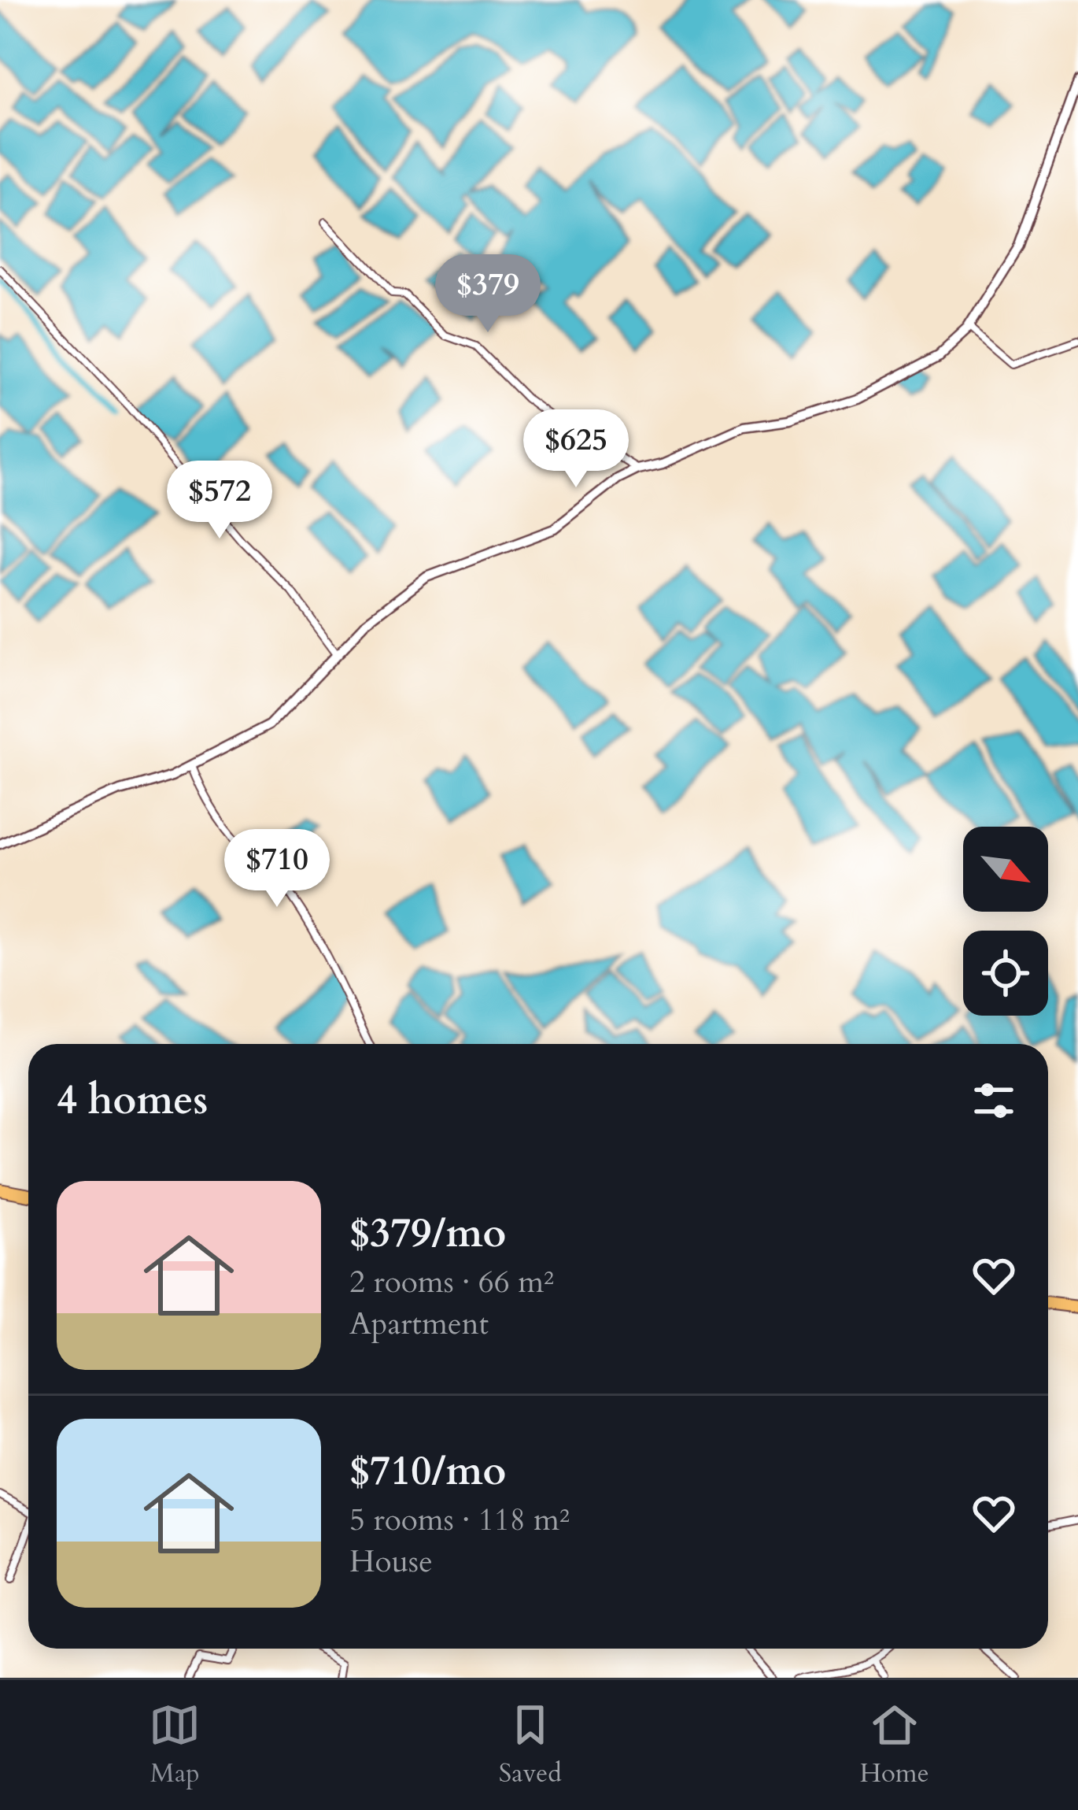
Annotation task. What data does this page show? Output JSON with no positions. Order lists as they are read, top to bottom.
{
  "north": "bottom right",
  "page": {
    "price": [
      "$379",
      "$625",
      "$572",
      "$710"
    ],
    "heading": "4 homes",
    "list": [
      {
        "name": "$379/mo",
        "note": "2 rooms · 66 m² · Apartment"
      },
      {
        "name": "$710/mo",
        "note": "5 rooms · 118 m² · House"
      }
    ],
    "tabs": ["Map", "Saved", "Home"]
  }
}
